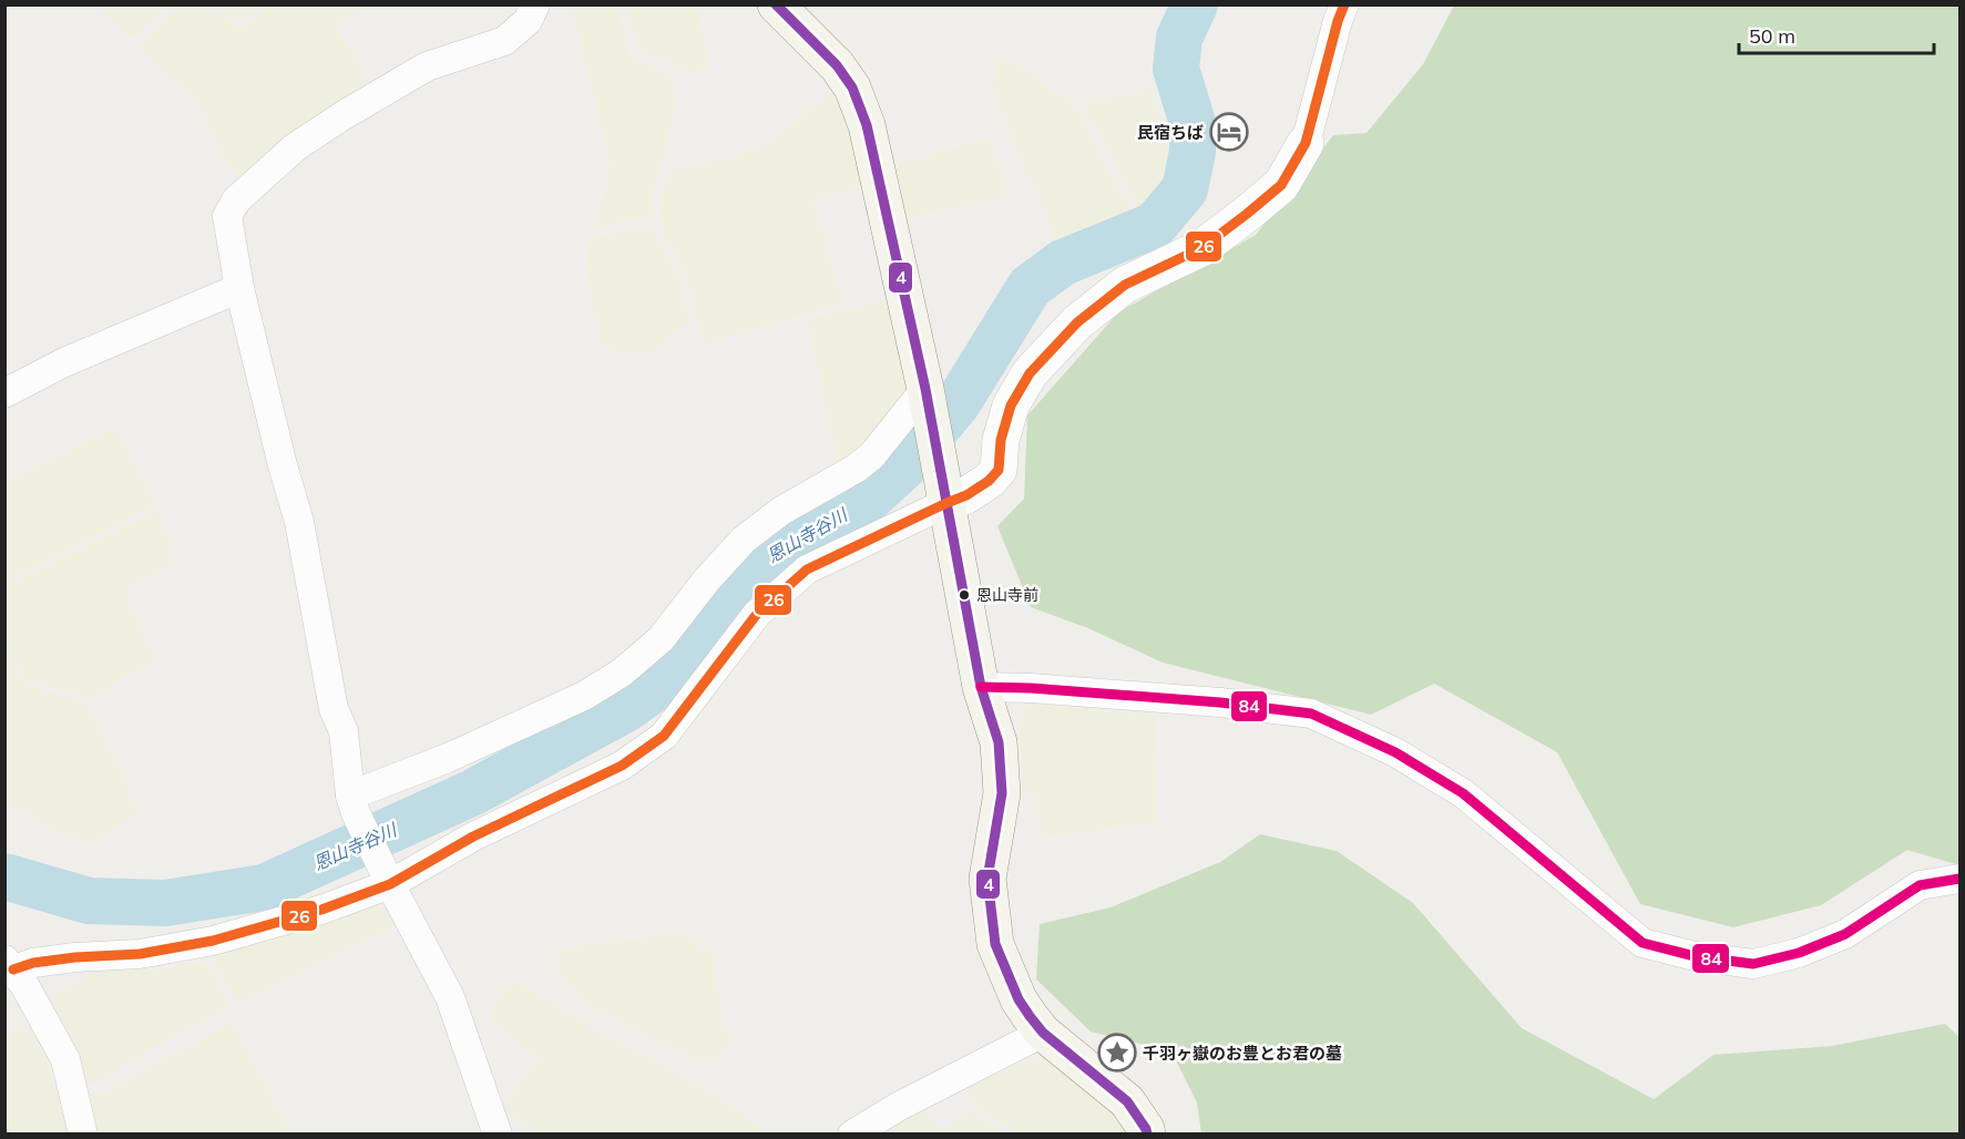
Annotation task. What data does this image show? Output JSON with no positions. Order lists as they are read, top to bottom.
{
  "water": ["恩山寺谷川"],
  "places": {
    "hotel": ["民宿ちば"],
    "other": ["恩山寺前"],
    "place": ["千羽ヶ嶽のお豊とお君の墓"]
  },
  "lines": ["transit line 4", "transit line 26", "transit line 84"],
  "scale_bar": "50 m"
}
